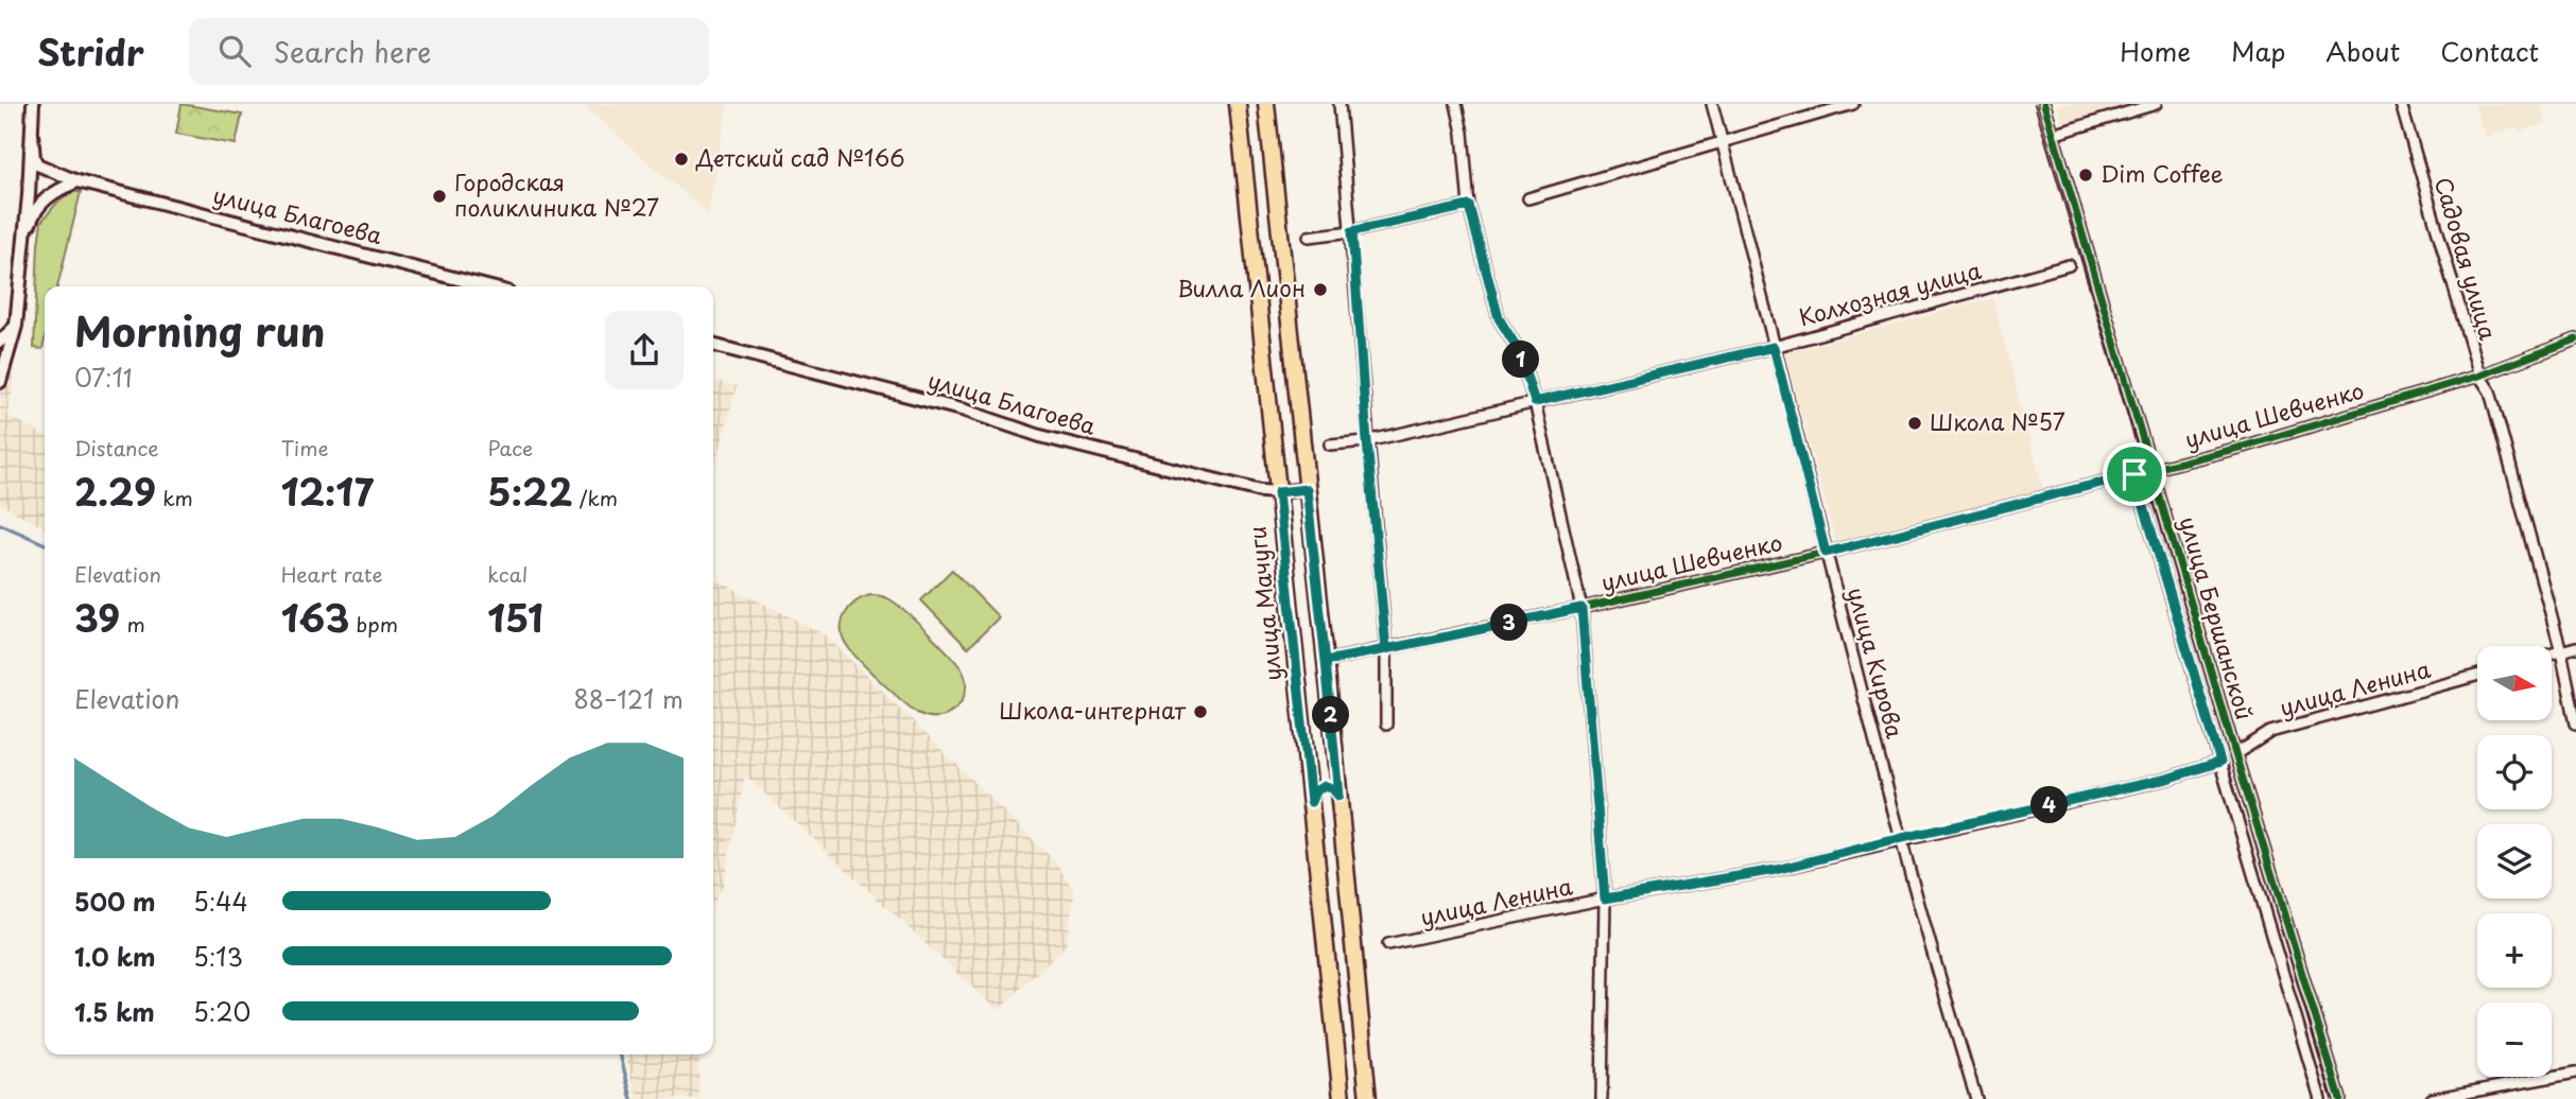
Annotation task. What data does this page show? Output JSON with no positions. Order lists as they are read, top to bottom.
{
  "streets": {
    "main road": ["улица Мачуги"],
    "street": [
      "улица Благоева",
      "Садовая улица",
      "Колхозная улица",
      "улица Шевченко",
      "улица Бершанской",
      "улица Кирова",
      "улица Ленина"
    ]
  },
  "crossings": [
    ["улица Благоева", "улица Мачуги"],
    ["Садовая улица", "улица Шевченко"],
    ["Колхозная улица", "улица Кирова"],
    ["улица Шевченко", "улица Бершанской"],
    ["улица Шевченко", "улица Кирова"],
    ["улица Бершанской", "улица Ленина"],
    ["улица Кирова", "улица Ленина"]
  ],
  "places": [
    "Детский сад №166",
    "Dim Coffee",
    "Городская поликлиника №27",
    "Вилла Лион",
    "Школа №57",
    "Школа-интернат"
  ],
  "north": "right",
  "page": {
    "header": "Stridr",
    "search": "Search here",
    "nav": [
      "Home",
      "Map",
      "About",
      "Contact"
    ],
    "heading": ["Morning run", "07:11"],
    "pins": [
      "1",
      "3",
      "2",
      "4"
    ],
    "stats": [
      ["Distance", "2.29 km"],
      ["Time", "12:17"],
      ["Pace", "5:22 /km"],
      ["Elevation", "39 m"],
      ["Heart rate", "163 bpm"],
      ["kcal", "151"]
    ],
    "map_buttons": ["+", "−"],
    "chart": ["Elevation", "88–121 m"],
    "list": [
      {
        "name": "500 m",
        "note": "5:44"
      },
      {
        "name": "1.0 km",
        "note": "5:13"
      },
      {
        "name": "1.5 km",
        "note": "5:20"
      }
    ]
  }
}
